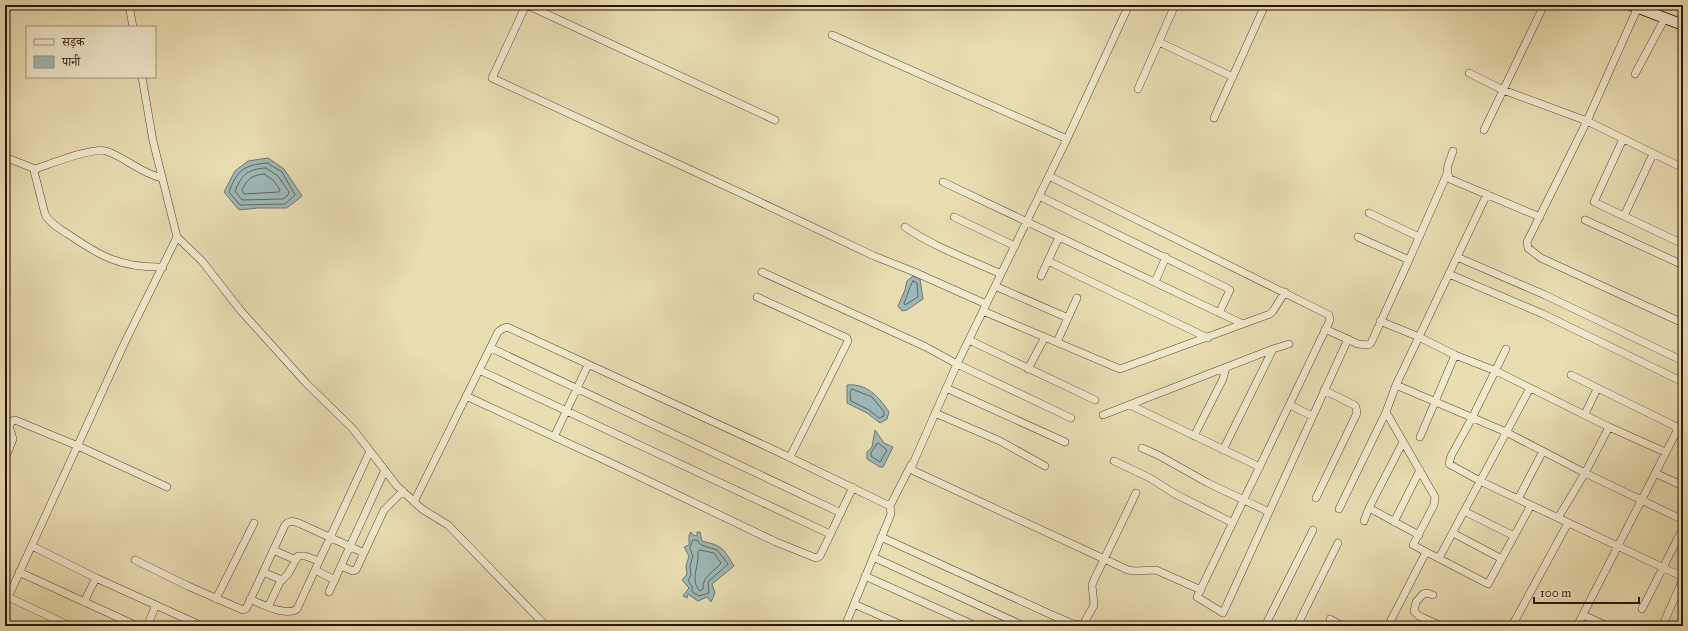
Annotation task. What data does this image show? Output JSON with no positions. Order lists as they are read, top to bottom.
{
  "legend": ["सड़क", "पानी"],
  "scale_bar": "100 m"
}
